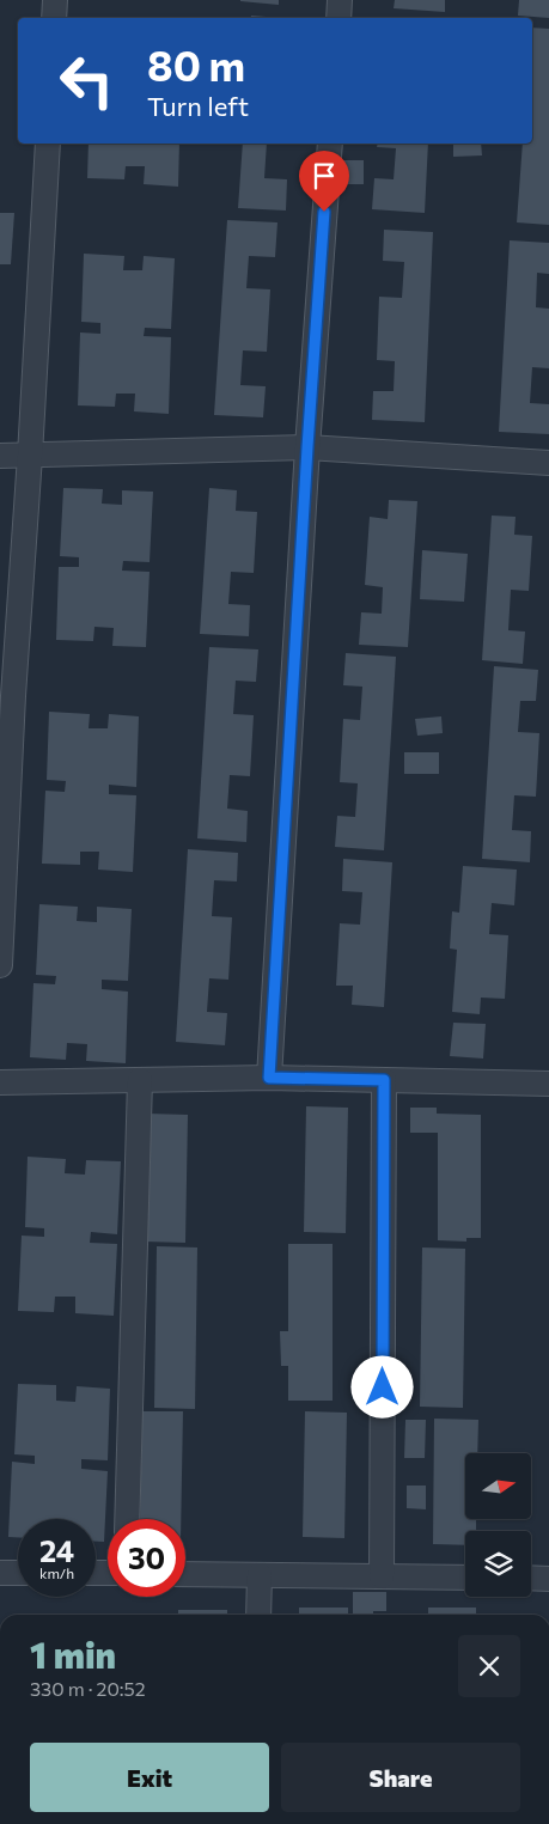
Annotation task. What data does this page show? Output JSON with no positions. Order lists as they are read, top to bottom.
{
  "north": "right",
  "page": {
    "turn": ["80 m", "Turn left"],
    "speed": "24 km/h",
    "limit": "30",
    "heading": ["1 min", "330 m · 20:52"],
    "buttons": ["Exit", "Share"]
  }
}
